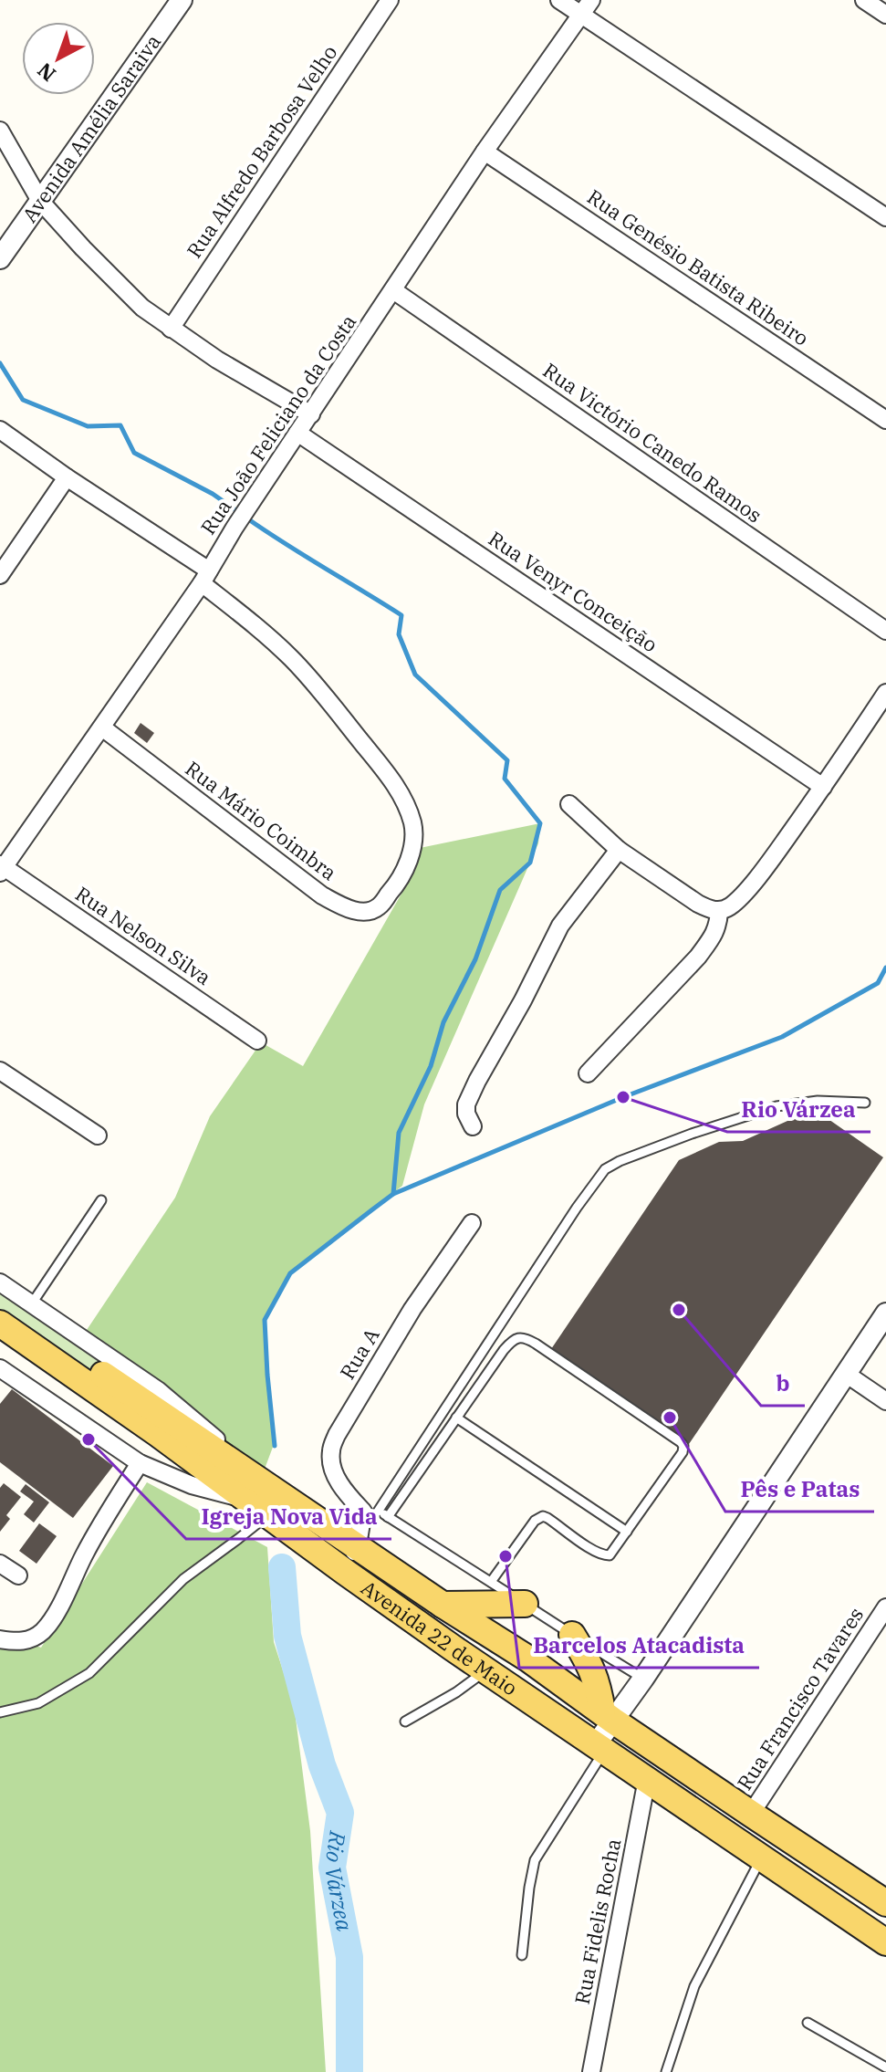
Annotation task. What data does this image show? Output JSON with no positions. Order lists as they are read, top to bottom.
{
  "streets": {
    "main road": ["Avenida 22 de Maio"],
    "street": [
      "Avenida Amélia Saraiva",
      "Rua Alfredo Barbosa Velho",
      "Rua Genésio Batista Ribeiro",
      "Rua João Feliciano da Costa",
      "Rua Victório Canedo Ramos",
      "Rua Venyr Conceição",
      "Rua Mário Coimbra",
      "Rua Nelson Silva",
      "Rua A",
      "Rua Francisco Tavares",
      "Rua Fidelis Rocha"
    ]
  },
  "crossings": [
    ["Rua Genésio Batista Ribeiro", "Rua João Feliciano da Costa"],
    ["Rua João Feliciano da Costa", "Rua Victório Canedo Ramos"],
    ["Rua João Feliciano da Costa", "Rua Venyr Conceição"],
    ["Rua João Feliciano da Costa", "Rua Mário Coimbra"],
    ["Rua João Feliciano da Costa", "Rua Nelson Silva"],
    ["Avenida 22 de Maio", "Rua Francisco Tavares"],
    ["Avenida 22 de Maio", "Rua Fidelis Rocha"]
  ],
  "water": ["Rio Várzea"],
  "places": [
    "Rio Várzea",
    "b",
    "Pês e Patas",
    "Igreja Nova Vida",
    "Barcelos Atacadista"
  ],
  "north": "bottom left"
}
